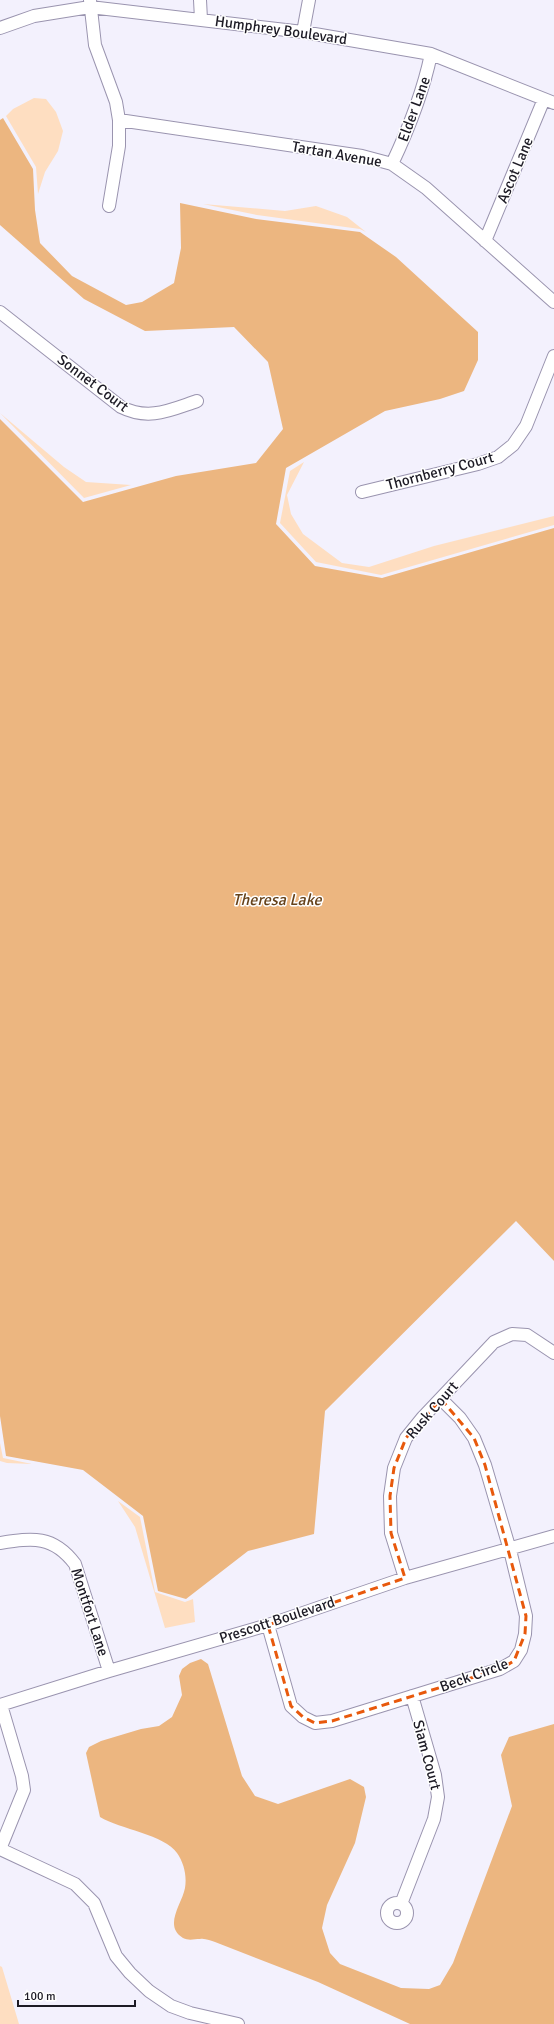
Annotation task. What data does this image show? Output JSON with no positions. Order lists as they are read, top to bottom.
{
  "streets": {
    "street": [
      "Humphrey Boulevard",
      "Elder Lane",
      "Tartan Avenue",
      "Ascot Lane",
      "Sonnet Court",
      "Thornberry Court",
      "Rusk Court",
      "Montfort Lane",
      "Prescott Boulevard",
      "Beck Circle",
      "Siam Court"
    ]
  },
  "crossings": [
    ["Humphrey Boulevard", "Elder Lane"],
    ["Humphrey Boulevard", "Ascot Lane"],
    ["Elder Lane", "Tartan Avenue"],
    ["Tartan Avenue", "Ascot Lane"],
    ["Rusk Court", "Prescott Boulevard"],
    ["Rusk Court", "Beck Circle"],
    ["Montfort Lane", "Prescott Boulevard"],
    ["Prescott Boulevard", "Beck Circle"],
    ["Beck Circle", "Siam Court"]
  ],
  "water": ["Theresa Lake"],
  "scale_bar": "100 m"
}
